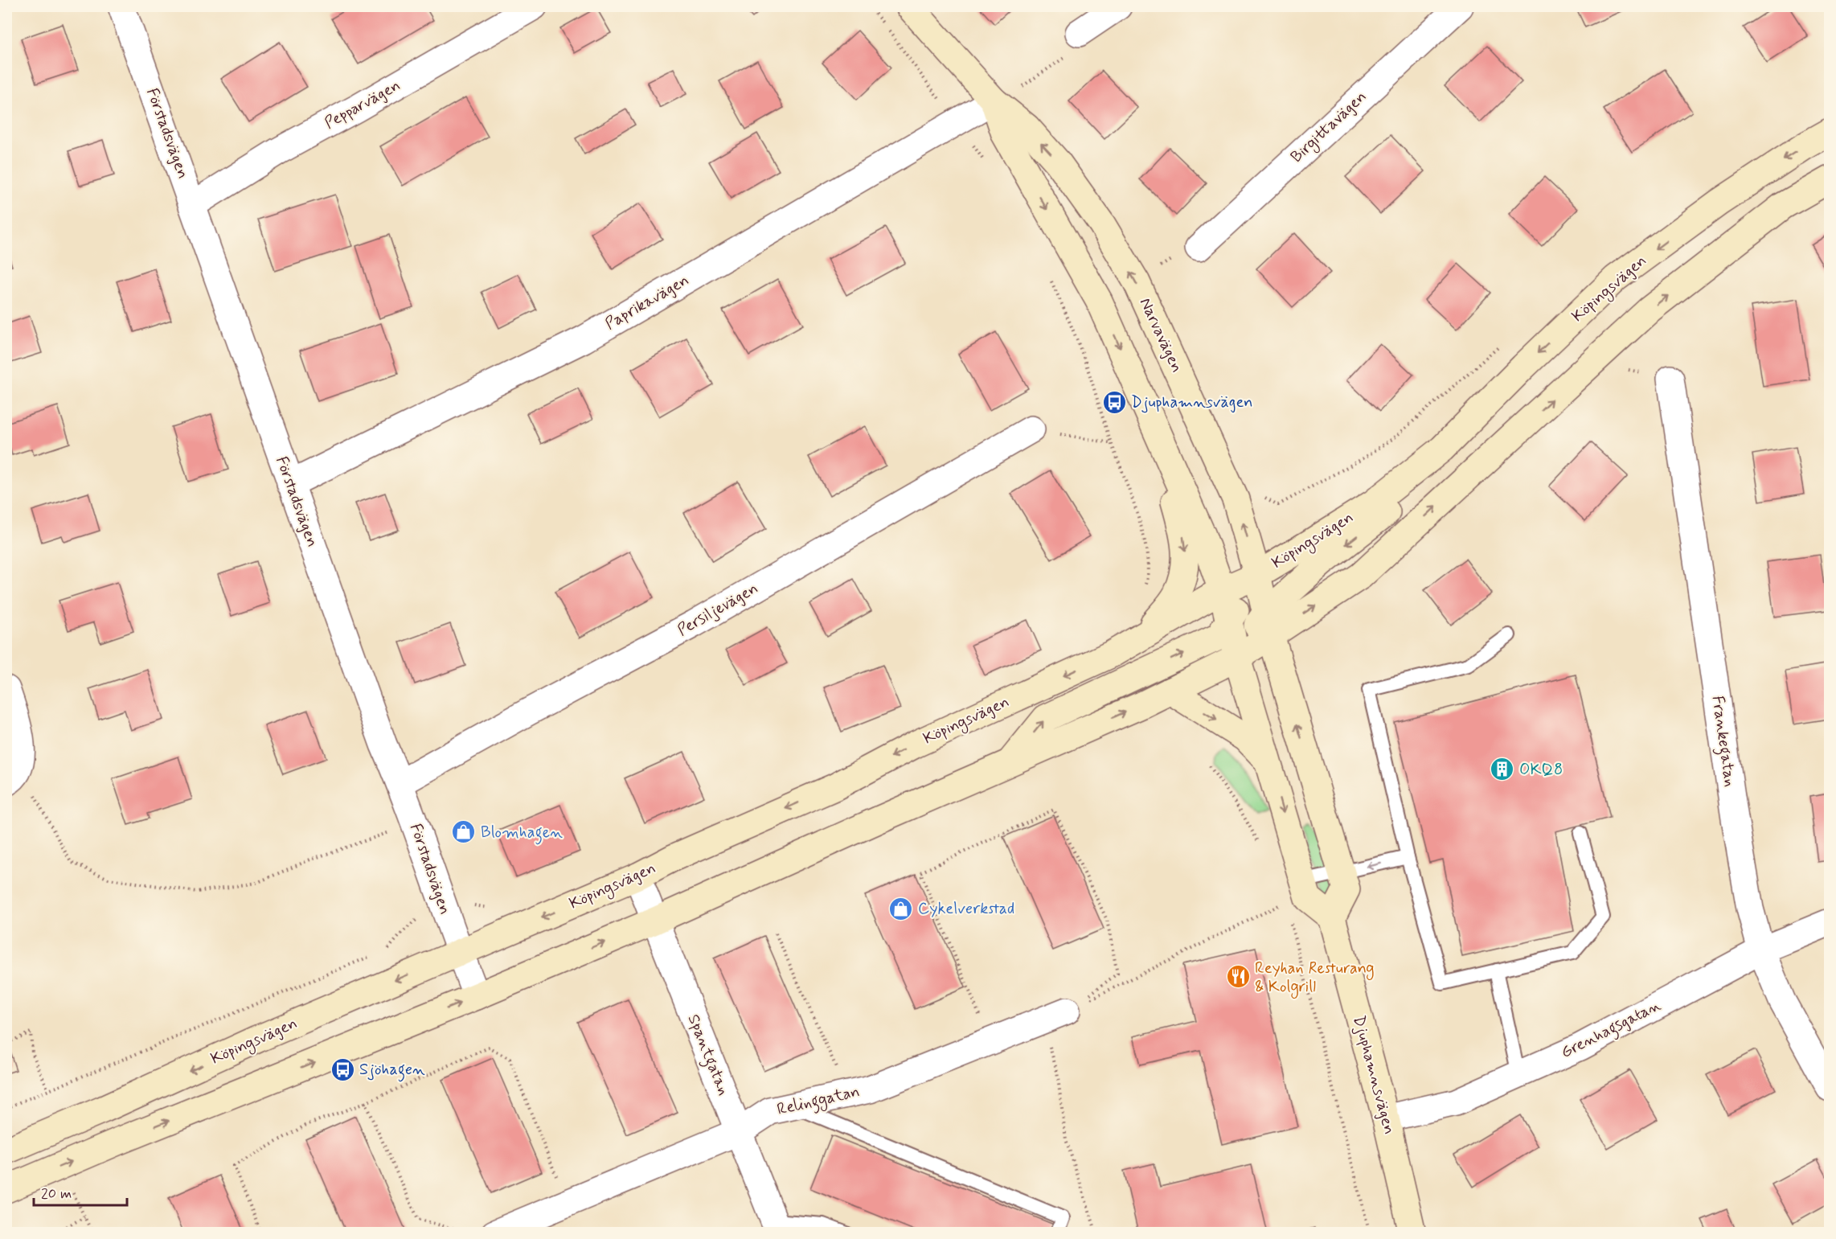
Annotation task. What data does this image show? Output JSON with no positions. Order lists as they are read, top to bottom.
{
  "streets": {
    "main road": ["Köpingsvägen", "Narvavägen", "Djuphamnsvägen"],
    "street": [
      "Pepparvägen",
      "Birgittavägen",
      "Förstadsvägen",
      "Paprikavägen",
      "Persiljevägen",
      "Frankegatan",
      "Grenhagsgatan",
      "Spantgatan",
      "Relinggatan"
    ]
  },
  "crossings": [
    ["Pepparvägen", "Förstadsvägen"],
    ["Förstadsvägen", "Köpingsvägen"],
    ["Förstadsvägen", "Paprikavägen"],
    ["Förstadsvägen", "Persiljevägen"],
    ["Köpingsvägen", "Narvavägen"],
    ["Köpingsvägen", "Spantgatan"],
    ["Paprikavägen", "Narvavägen"],
    ["Frankegatan", "Grenhagsgatan"],
    ["Grenhagsgatan", "Djuphamnsvägen"],
    ["Spantgatan", "Relinggatan"]
  ],
  "places": {
    "bus stop": ["Djuphamnsvägen", "Sjöhagen"],
    "building": ["OKQ8"],
    "shop": ["Blomhagen", "Cykelverkstad"],
    "restaurant": ["Reyhan Resturang & Kolgrill"]
  },
  "scale_bar": "20 m"
}
